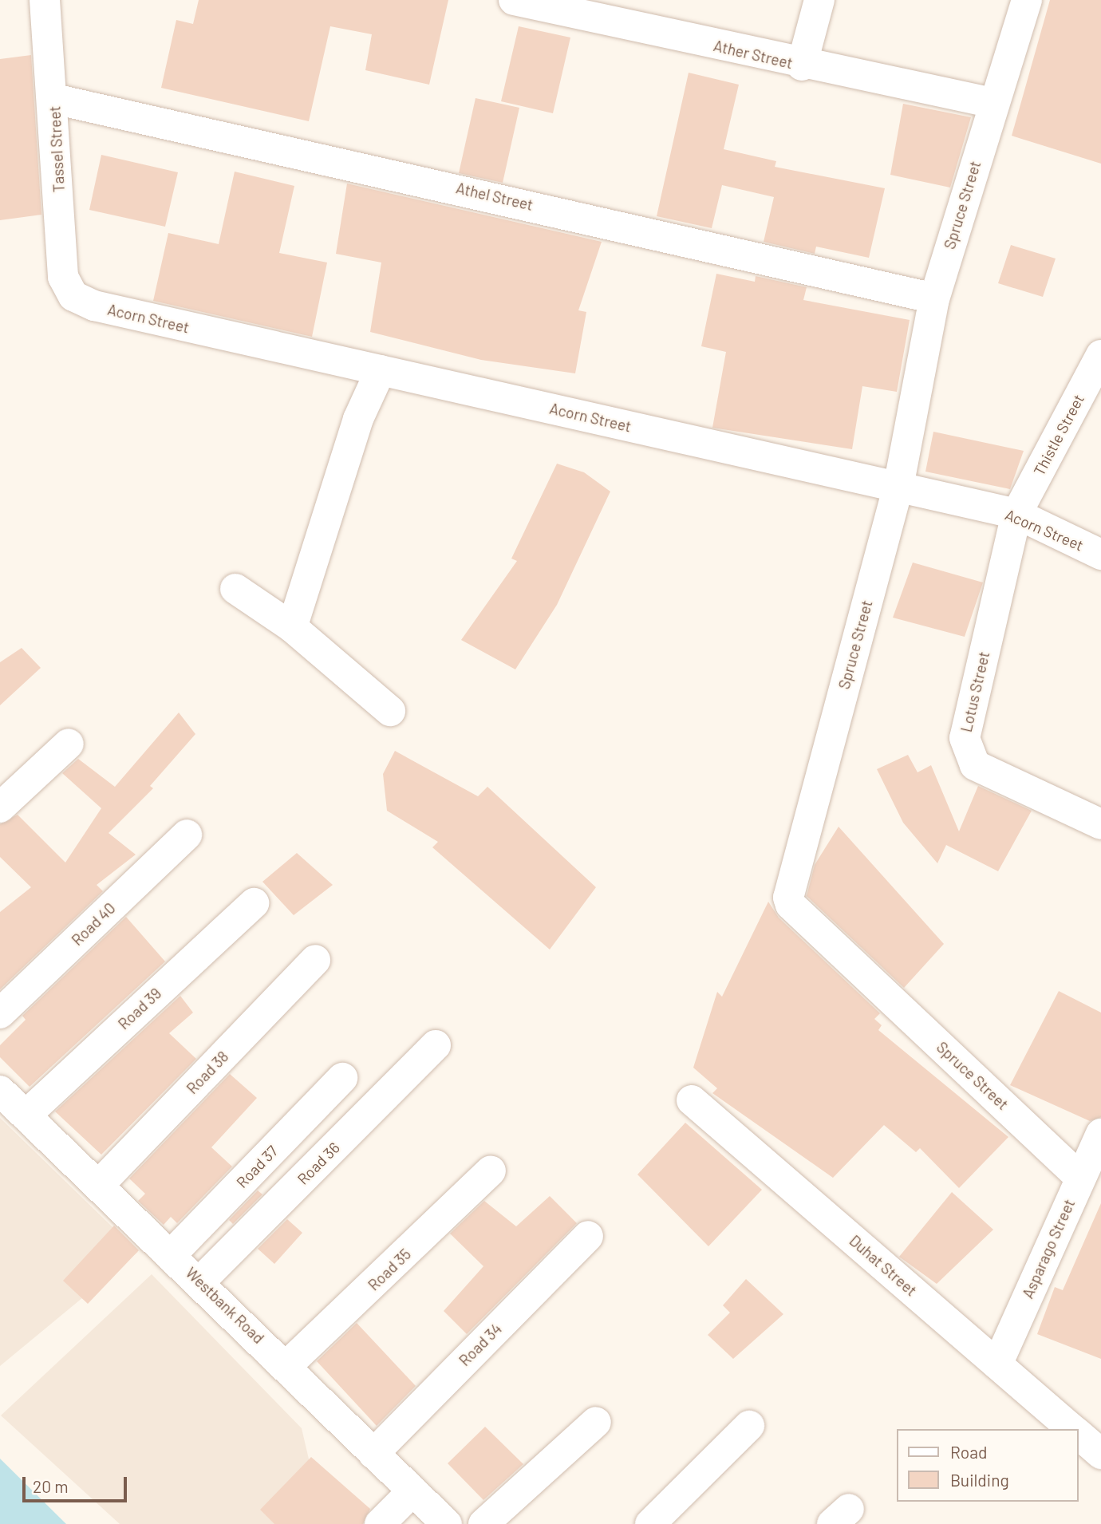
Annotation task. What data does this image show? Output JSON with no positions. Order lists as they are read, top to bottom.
{
  "streets": {
    "street": [
      "Ather Street",
      "Tassel Street",
      "Athel Street",
      "Spruce Street",
      "Acorn Street",
      "Thistle Street",
      "Lotus Street",
      "Road 40",
      "Road 39",
      "Road 38",
      "Road 36",
      "Road 37",
      "Asparago Street",
      "Duhat Street",
      "Road 35",
      "Westbank Road",
      "Road 34"
    ]
  },
  "crossings": [
    ["Ather Street", "Spruce Street"],
    ["Tassel Street", "Athel Street"],
    ["Tassel Street", "Acorn Street"],
    ["Athel Street", "Spruce Street"],
    ["Spruce Street", "Acorn Street"],
    ["Spruce Street", "Asparago Street"],
    ["Acorn Street", "Thistle Street"],
    ["Acorn Street", "Lotus Street"],
    ["Thistle Street", "Lotus Street"],
    ["Road 39", "Westbank Road"],
    ["Road 38", "Westbank Road"],
    ["Road 36", "Westbank Road"],
    ["Road 37", "Westbank Road"],
    ["Asparago Street", "Duhat Street"],
    ["Road 35", "Westbank Road"],
    ["Westbank Road", "Road 34"]
  ],
  "legend": ["Road", "Building"],
  "scale_bar": "20 m"
}
